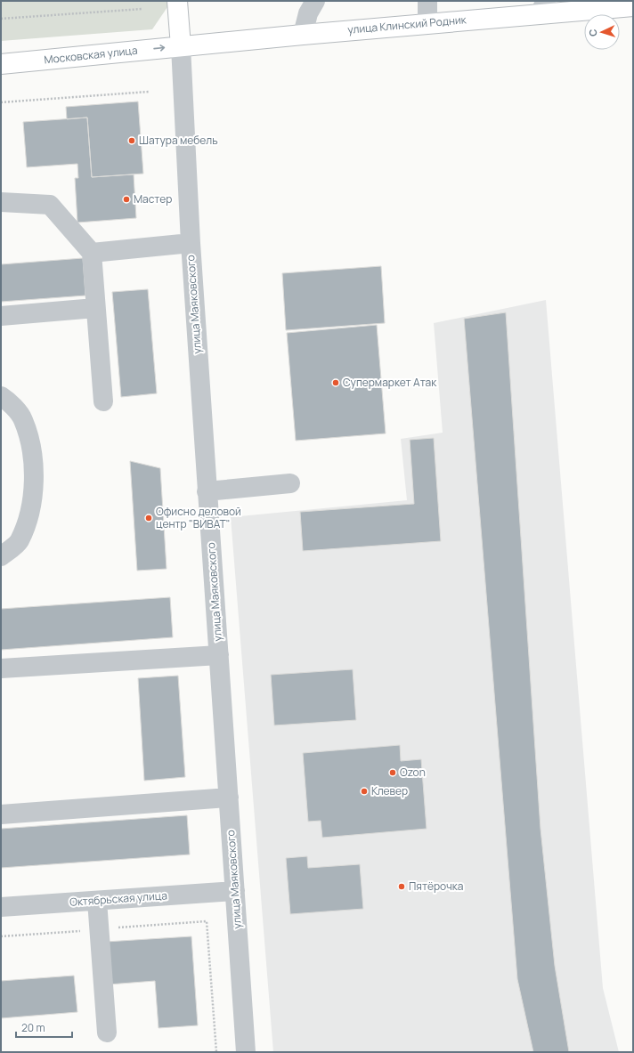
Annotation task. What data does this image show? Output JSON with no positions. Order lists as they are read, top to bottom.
{
  "streets": {
    "main road": ["улица Клинский Родник", "Московская улица"],
    "street": ["улица Маяковского", "Октябрьская улица"]
  },
  "crossings": [
    ["улица Клинский Родник", "Московская улица"],
    ["улица Клинский Родник", "улица Маяковского"],
    ["Московская улица", "улица Маяковского"],
    ["улица Маяковского", "Октябрьская улица"]
  ],
  "one_way": ["Московская улица"],
  "places": [
    "Шатура мебель",
    "Мастер",
    "Супермаркет Атак",
    "Офисно деловой центр \"ВИВАТ\"",
    "Ozon",
    "Клевер",
    "Пятёрочка"
  ],
  "scale_bar": "20 m",
  "north": "left"
}
